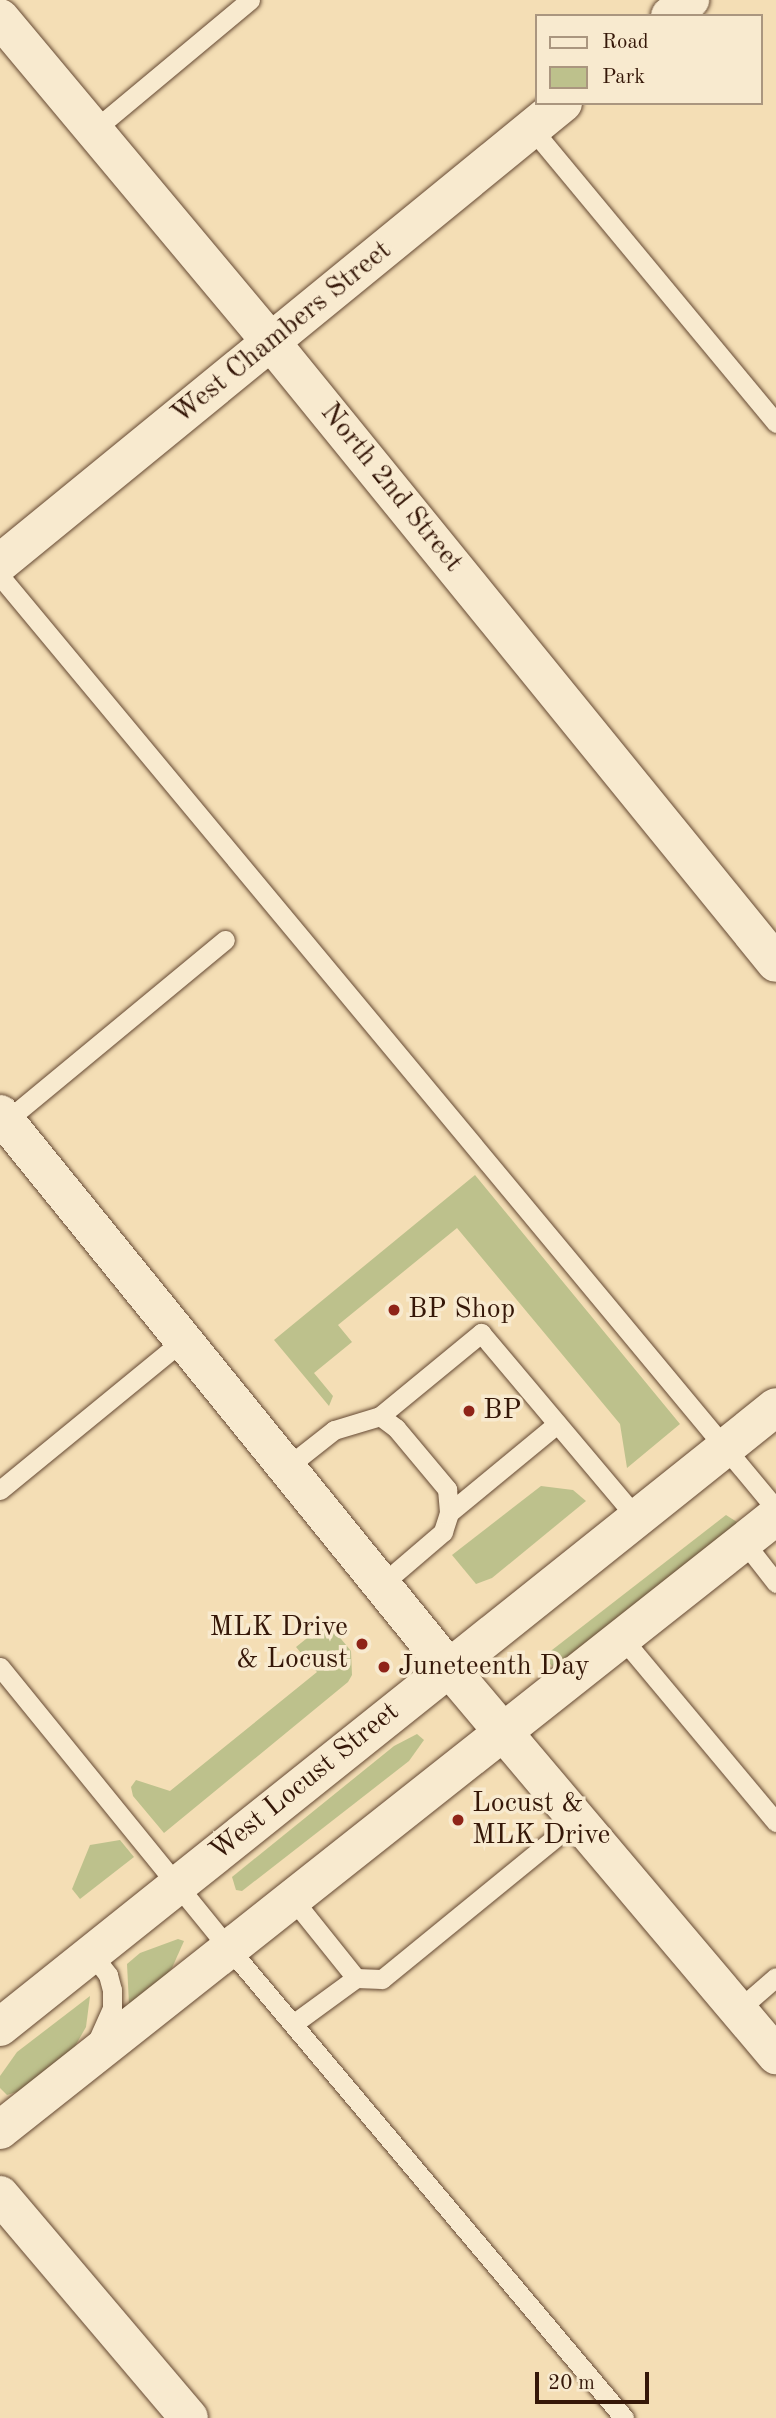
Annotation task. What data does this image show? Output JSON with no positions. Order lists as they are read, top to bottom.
{
  "streets": {
    "main road": ["West Chambers Street", "North 2nd Street", "West Locust Street"]
  },
  "crossings": [
    ["West Chambers Street", "North 2nd Street"]
  ],
  "places": [
    "BP Shop",
    "BP",
    "MLK Drive & Locust",
    "Juneteenth Day",
    "Locust & MLK Drive"
  ],
  "legend": ["Road", "Park"],
  "scale_bar": "20 m"
}
